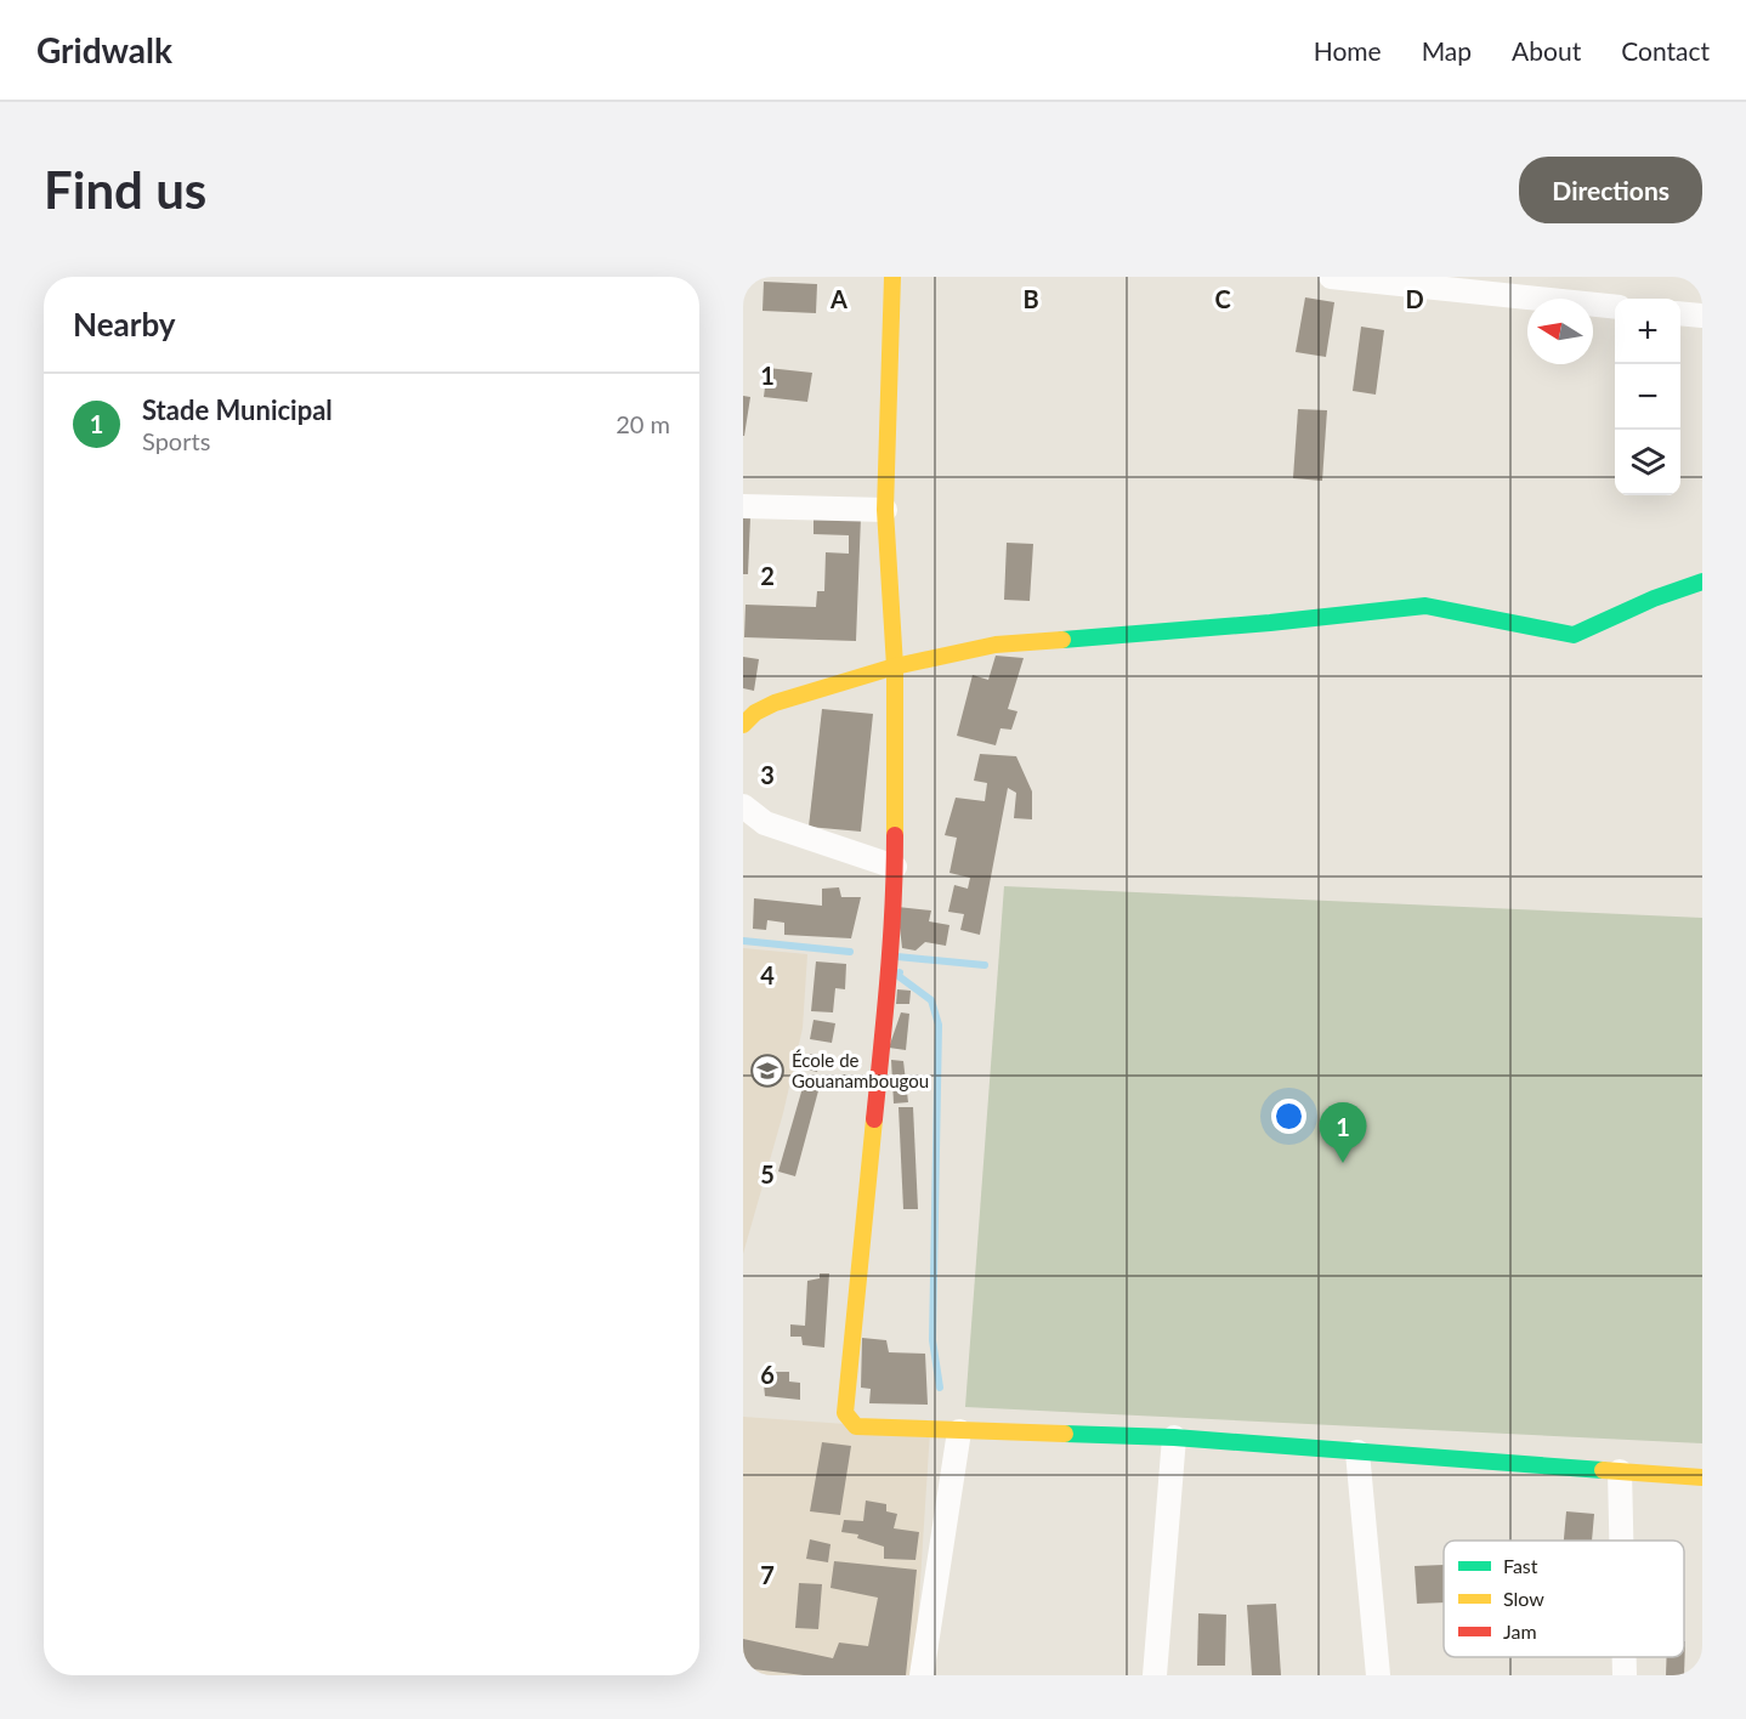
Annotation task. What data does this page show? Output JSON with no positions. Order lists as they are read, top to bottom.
{
  "places": {
    "school or university": ["École de Gouanambougou"]
  },
  "legend": ["Fast", "Slow", "Jam"],
  "north": "left",
  "page": {
    "header": "Gridwalk",
    "nav": [
      "Home",
      "Map",
      "About",
      "Contact"
    ],
    "buttons": "Directions",
    "title": "Find us",
    "heading": "Nearby",
    "map_buttons": ["+", "−"],
    "list": [
      {
        "mark": "1",
        "name": "Stade Municipal",
        "note": "Sports",
        "value": "20 m"
      }
    ],
    "pins": "1"
  },
  "grid": {
    "columns": [
      "A",
      "B",
      "C",
      "D"
    ],
    "rows": [
      "1",
      "2",
      "3",
      "4",
      "5",
      "6",
      "7"
    ]
  }
}
